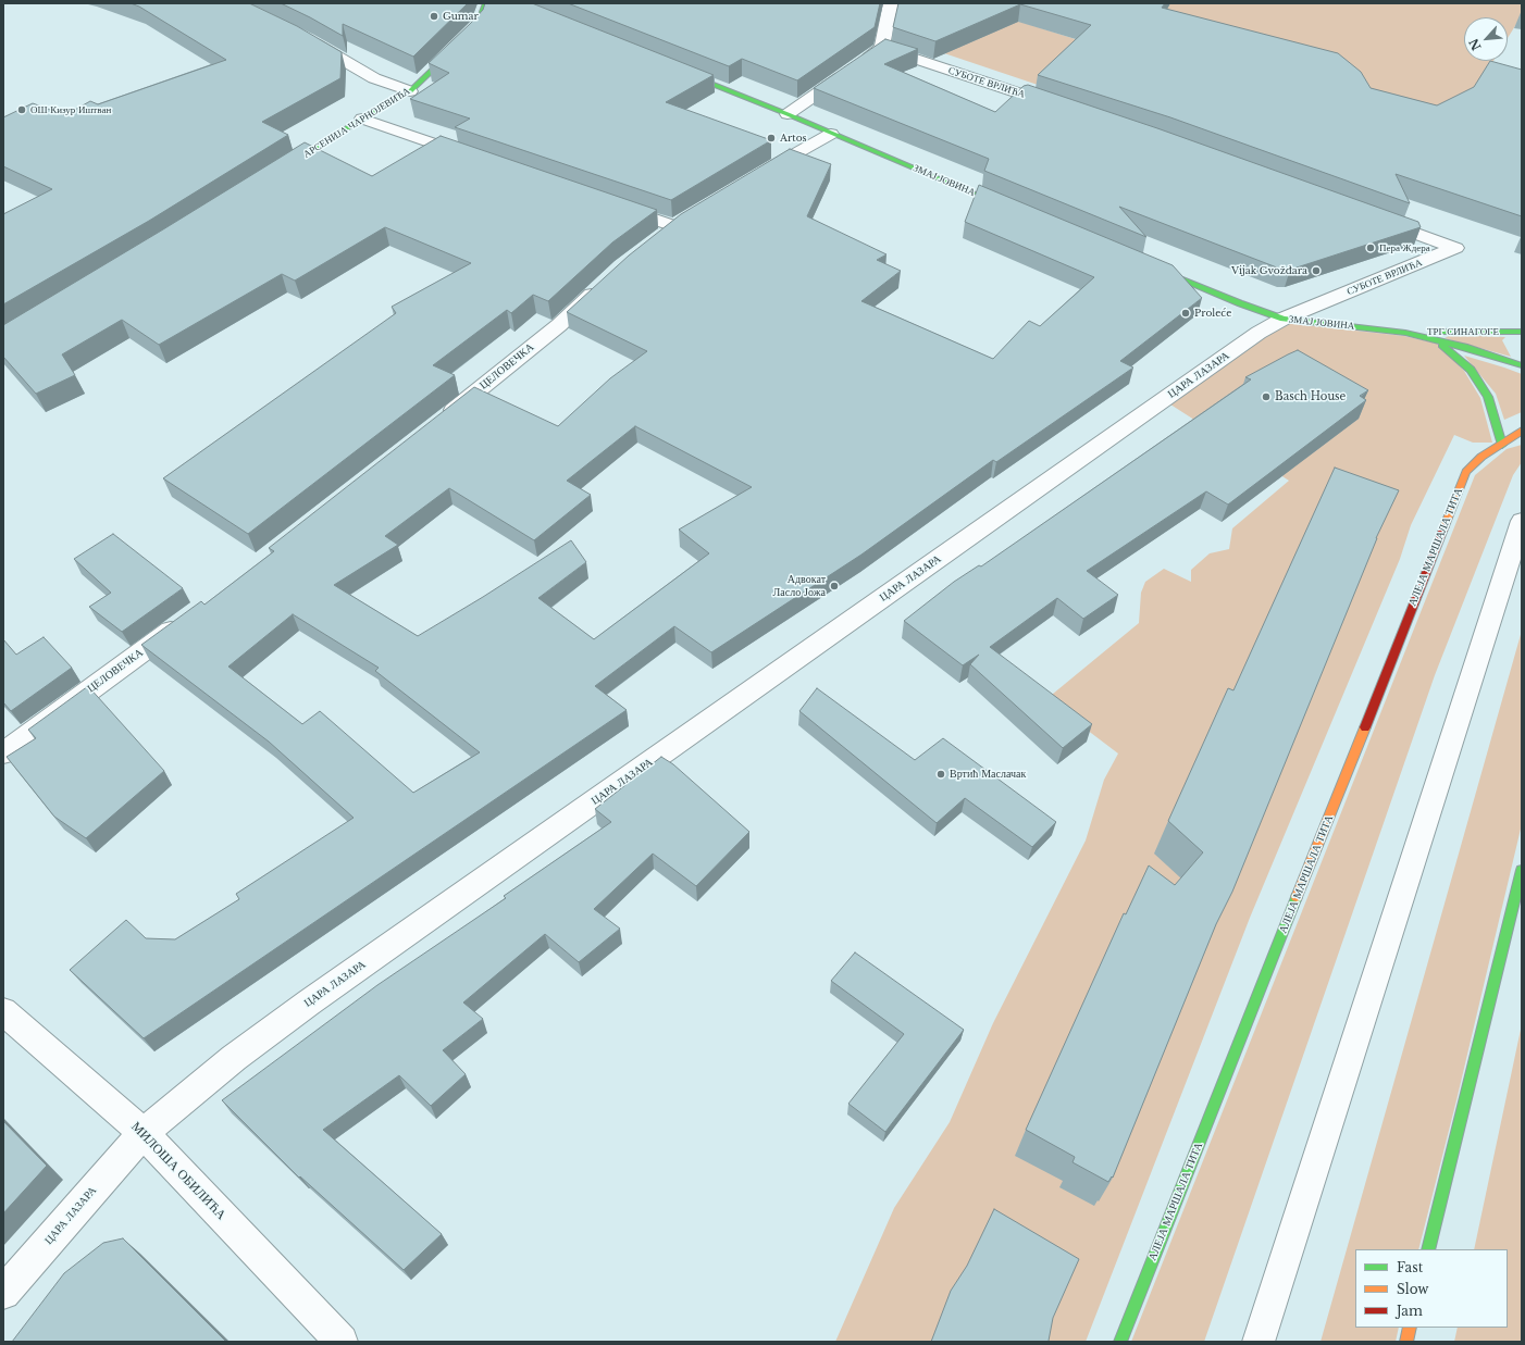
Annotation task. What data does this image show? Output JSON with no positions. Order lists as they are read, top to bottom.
{
  "streets": {
    "street": [
      "СУБОТЕ ВРЛИЋА",
      "АРСЕНИЈА ЧАРНОЈЕВИЋА",
      "ЗМАЈ ЈОВИНА",
      "ТРГ СИНАГОГЕ",
      "ЦЕЛОВЕЧКА",
      "ЦАРА ЛАЗАРА",
      "АЛЕЈА МАРШАЛА ТИТА",
      "МИЛОША ОБИЛИЋА"
    ]
  },
  "crossings": [
    ["СУБОТЕ ВРЛИЋА", "ЗМАЈ ЈОВИНА"],
    ["СУБОТЕ ВРЛИЋА", "ЦАРА ЛАЗАРА"],
    ["ЗМАЈ ЈОВИНА", "ТРГ СИНАГОГЕ"],
    ["ЗМАЈ ЈОВИНА", "ЦАРА ЛАЗАРА"],
    ["ЦАРА ЛАЗАРА", "МИЛОША ОБИЛИЋА"]
  ],
  "places": [
    "Gumar",
    "ОШ Кизур Иштван",
    "Artos",
    "Пера Ждера",
    "Vijak Gvožđara",
    "Proleće",
    "Basch House",
    "Адвокат Ласло Јожа",
    "Вртић Маслачак"
  ],
  "legend": ["Fast", "Slow", "Jam"],
  "north": "bottom left"
}
